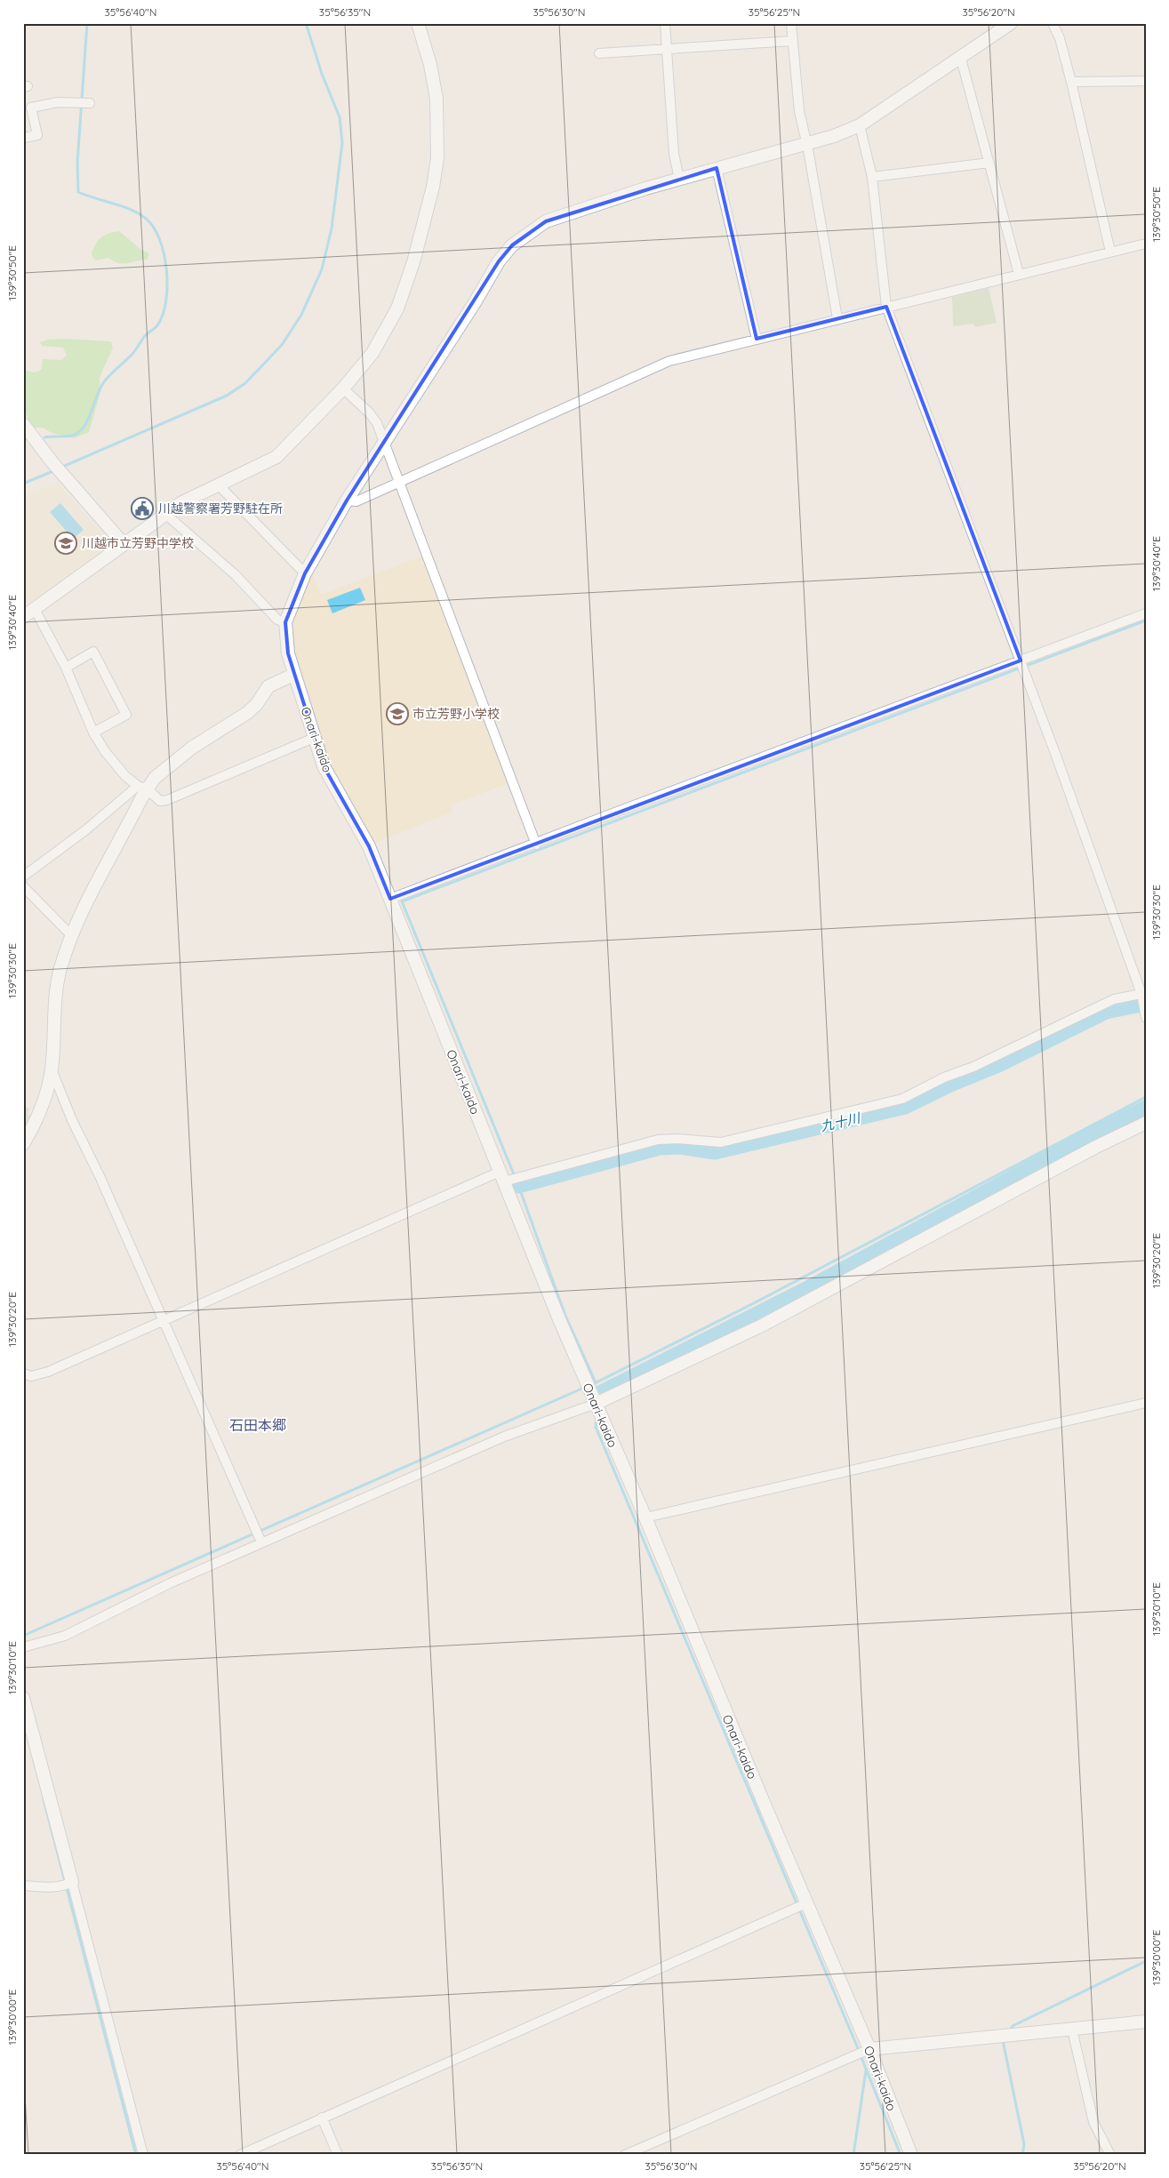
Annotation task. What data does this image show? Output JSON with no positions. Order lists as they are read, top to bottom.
{
  "streets": {
    "street": ["Onari-kaido"]
  },
  "districts": ["石田本郷"],
  "water": ["九十川"],
  "places": {
    "public building": ["川越警察署芳野駐在所"],
    "school or university": ["川越市立芳野中学校", "市立芳野小学校"]
  },
  "coordinates": [
    "35°56'40\"N",
    "35°56'35\"N",
    "35°56'30\"N",
    "35°56'25\"N",
    "35°56'20\"N",
    "139°30'50\"E",
    "139°30'40\"E",
    "139°30'30\"E",
    "139°30'20\"E",
    "139°30'10\"E",
    "139°30'00\"E"
  ]
}
